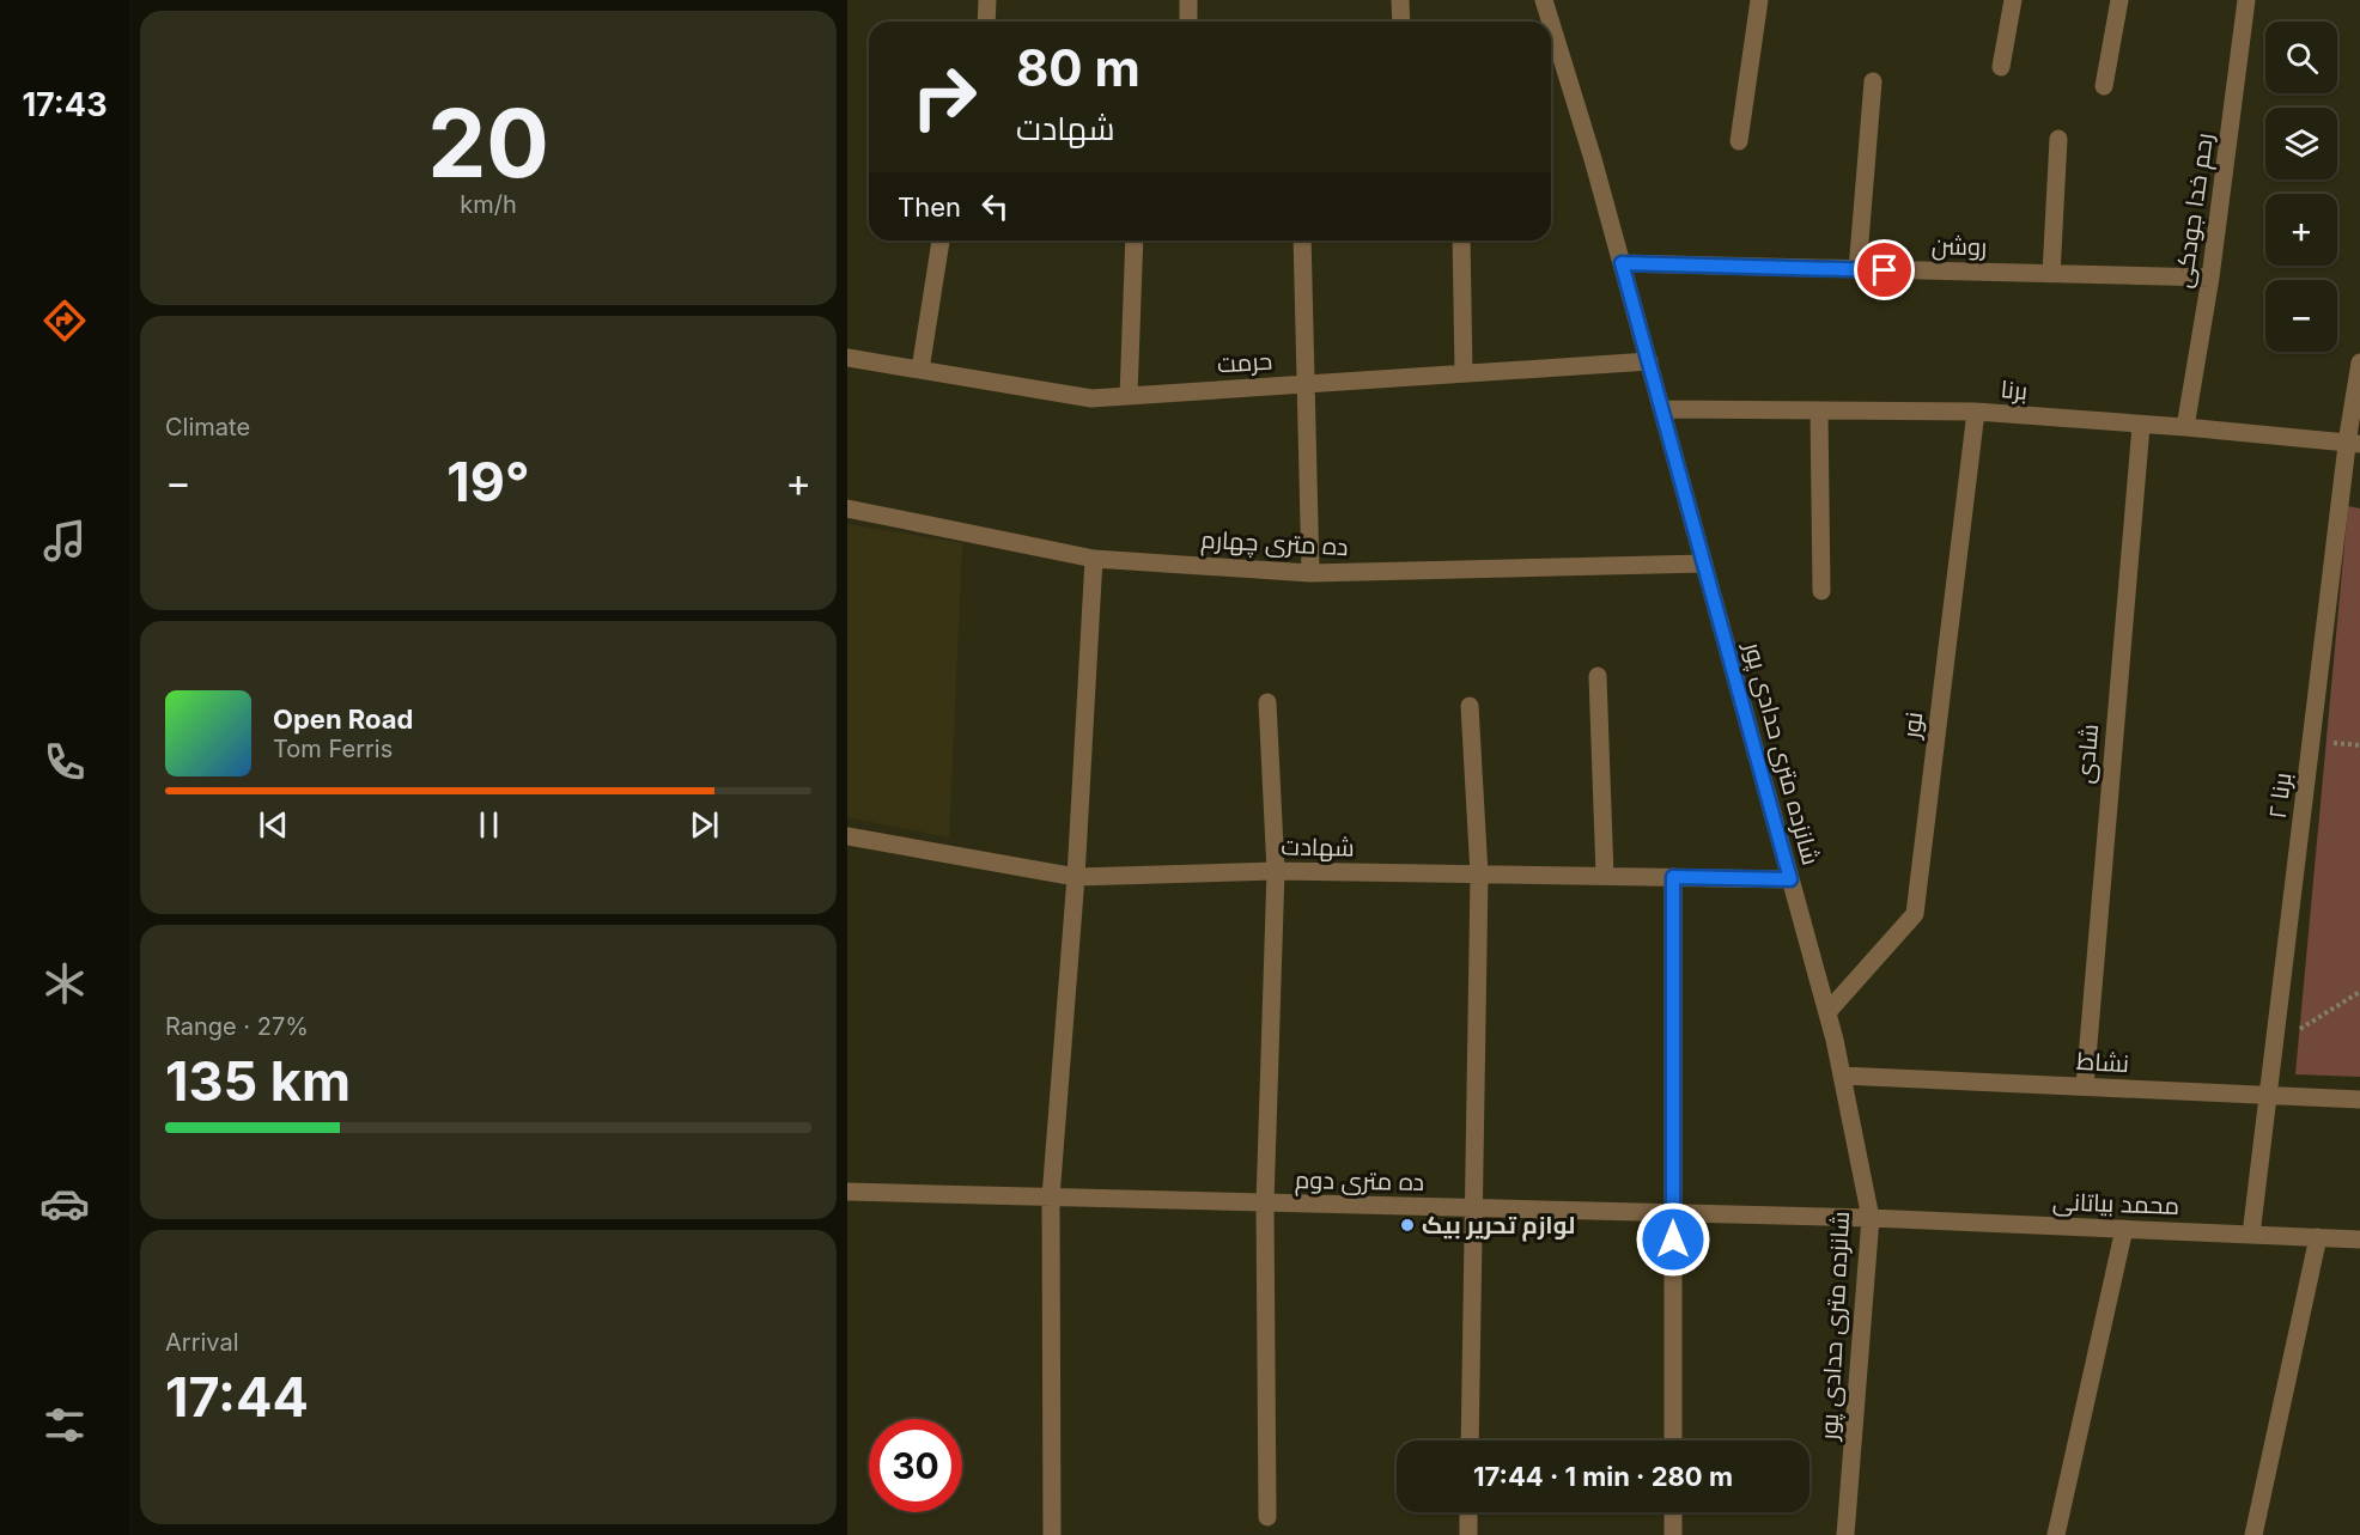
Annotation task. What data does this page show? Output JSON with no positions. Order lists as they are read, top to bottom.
{
  "streets": {
    "street": [
      "رحم خدا جودکی",
      "روشن",
      "حرمت",
      "برنا",
      "ده متری چهارم",
      "نور",
      "شانزده متری حدادی پور",
      "شادی",
      "برنا ۲",
      "شهادت",
      "نشاط",
      "ده متری دوم",
      "محمد بیاتانی"
    ]
  },
  "crossings": [
    ["رحم خدا جودکی", "روشن"],
    ["رحم خدا جودکی", "برنا"],
    ["روشن", "شانزده متری حدادی پور"],
    ["حرمت", "شانزده متری حدادی پور"],
    ["برنا", "نور"],
    ["برنا", "شانزده متری حدادی پور"],
    ["برنا", "شادی"],
    ["برنا", "برنا ۲"],
    ["ده متری چهارم", "شانزده متری حدادی پور"],
    ["نور", "شانزده متری حدادی پور"],
    ["شانزده متری حدادی پور", "شهادت"],
    ["شانزده متری حدادی پور", "نشاط"],
    ["شانزده متری حدادی پور", "ده متری دوم"],
    ["شانزده متری حدادی پور", "محمد بیاتانی"],
    ["شادی", "نشاط"],
    ["برنا ۲", "نشاط"],
    ["برنا ۲", "محمد بیاتانی"],
    ["ده متری دوم", "محمد بیاتانی"]
  ],
  "places": ["لوازم تحریر بیک"],
  "page": {
    "tabs": "17:43",
    "tile": [
      ["20", "km/h"],
      "Climate",
      ["Range · 27%", "135 km"],
      ["Arrival", "17:44"]
    ],
    "map_buttons": ["+", "−"],
    "turn": ["80 m", "شهادت"],
    "then": "Then",
    "heat": ["−", "19°", "+"],
    "song": ["Open Road", "Tom Ferris"],
    "limit": "30",
    "trip": "17:44 · 1 min · 280 m"
  }
}
